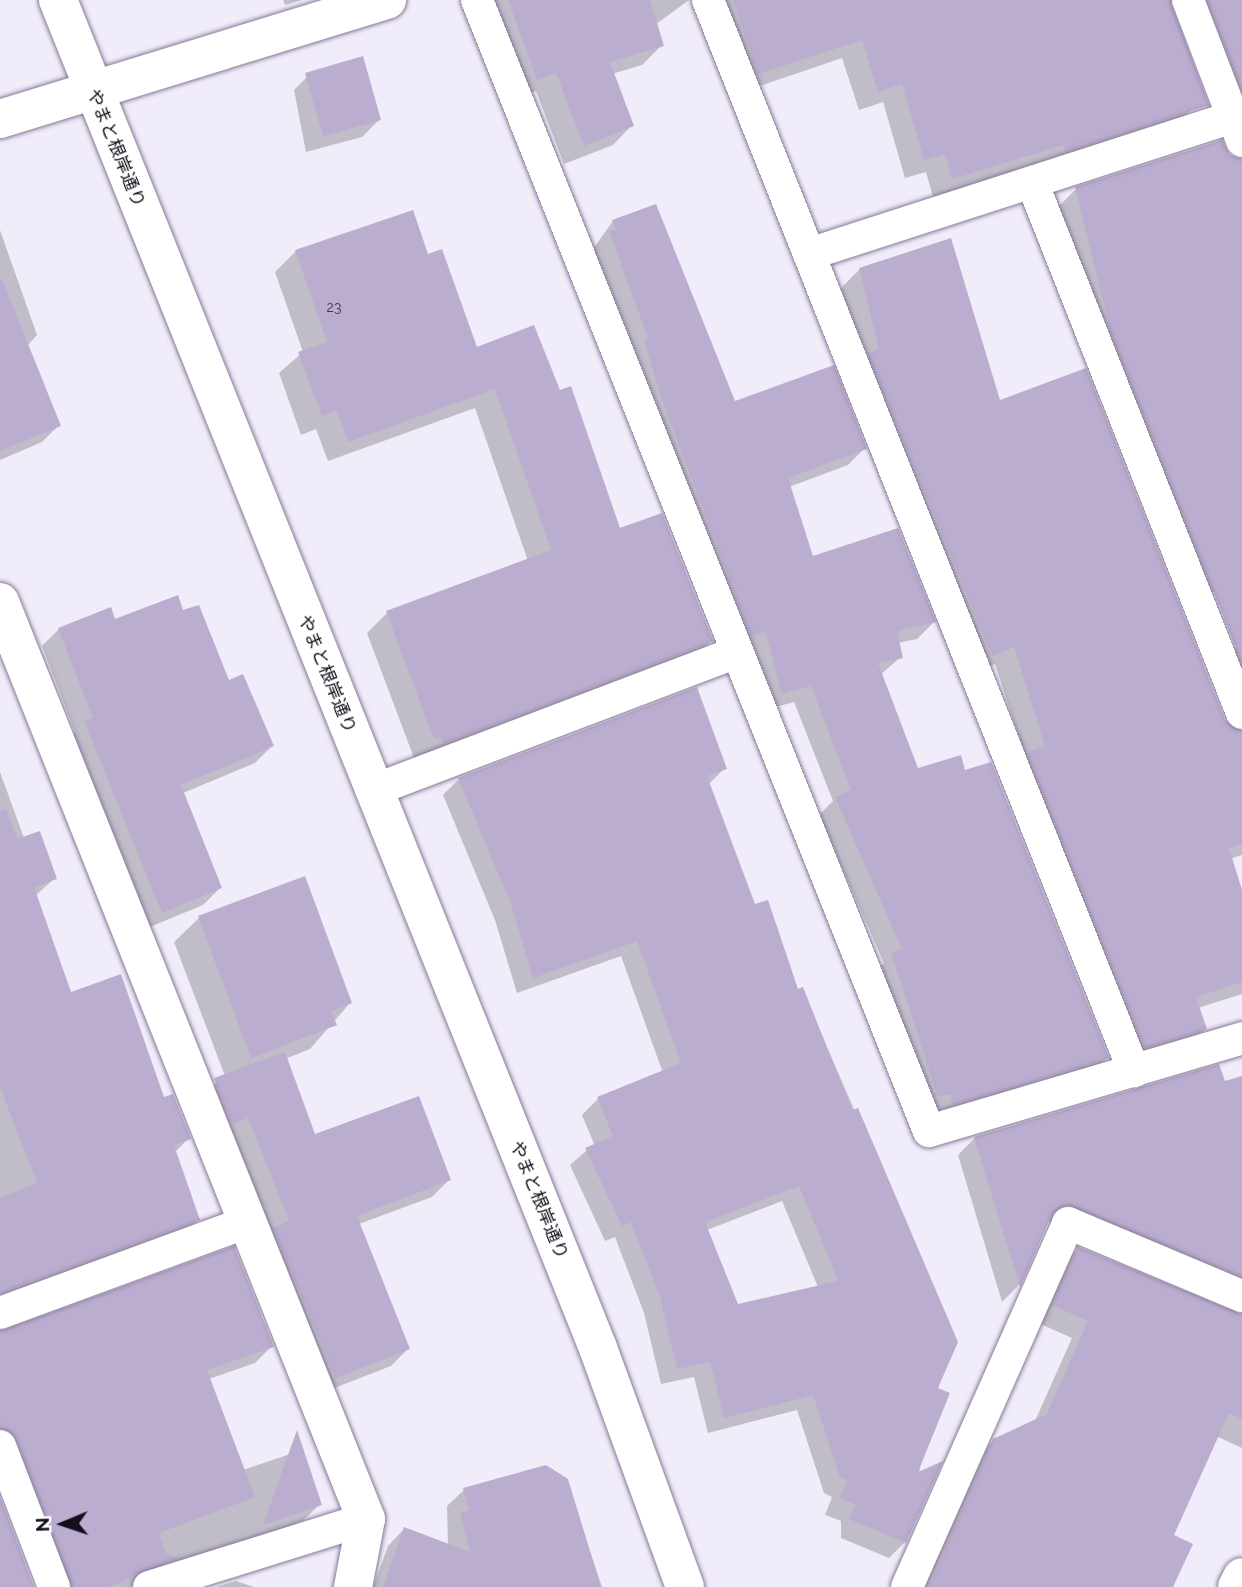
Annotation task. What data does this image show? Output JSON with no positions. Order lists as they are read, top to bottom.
{
  "streets": {
    "street": ["やまと根岸通り"]
  },
  "house_numbers": ["23"],
  "north": "left"
}
